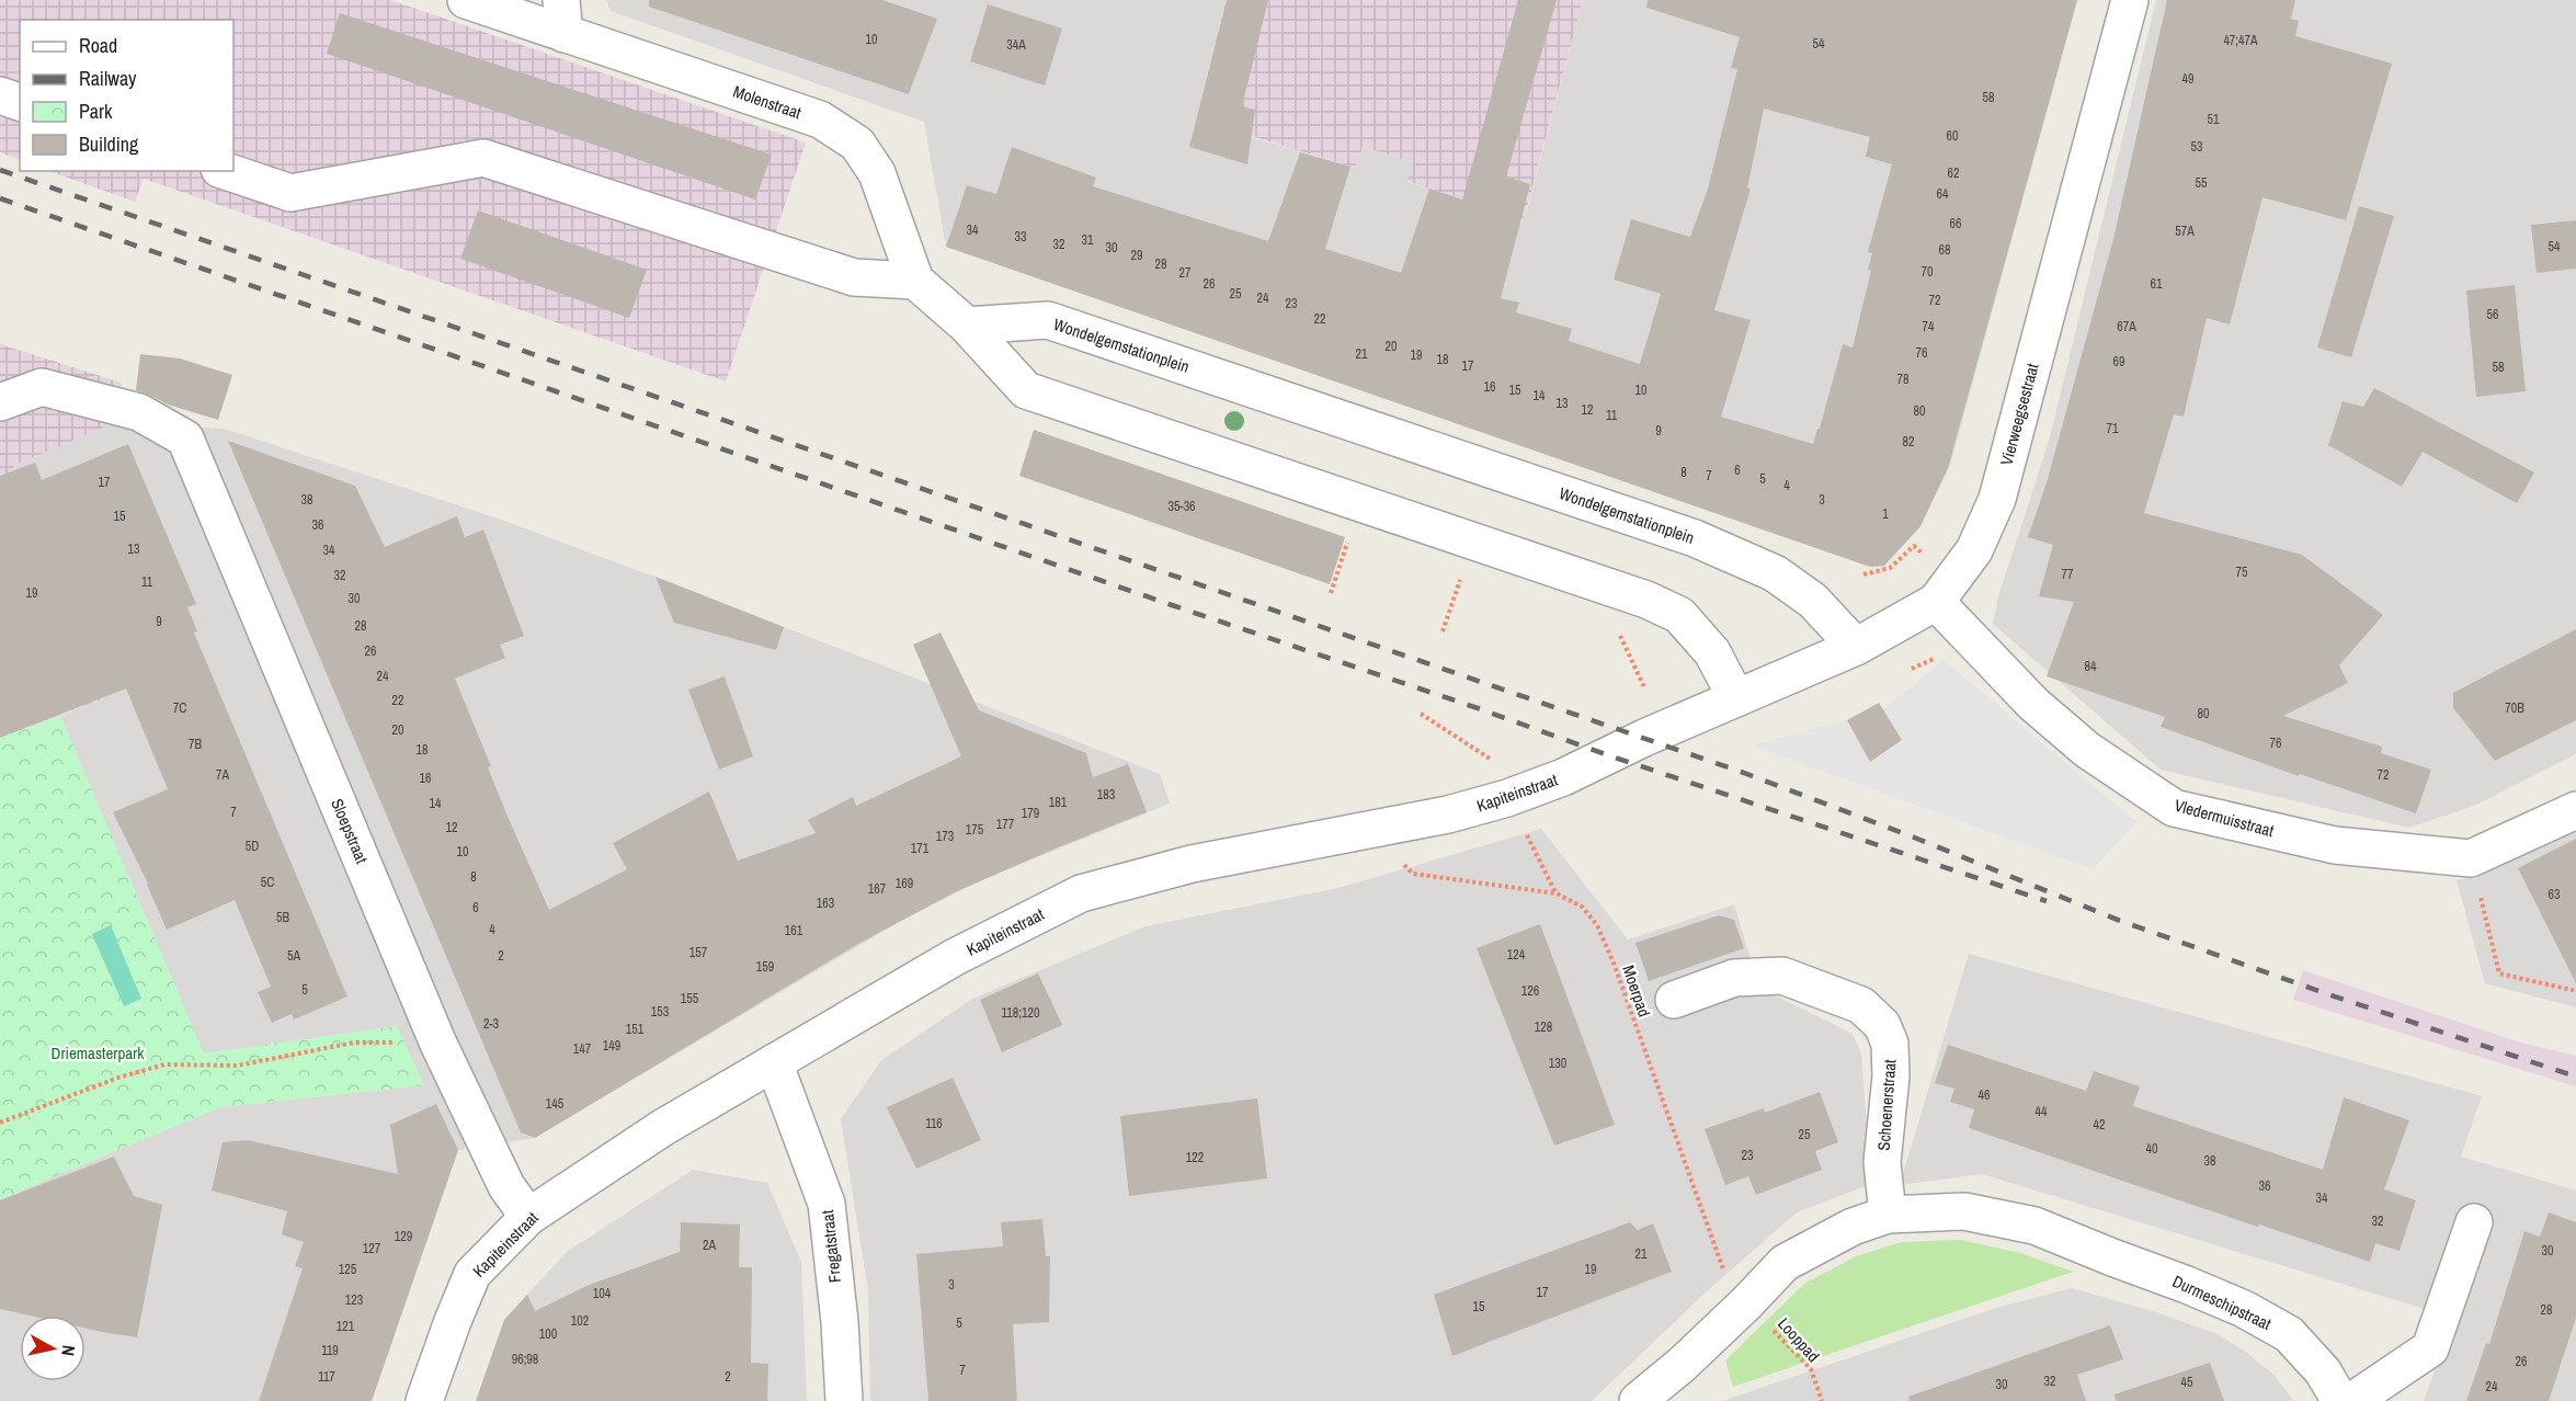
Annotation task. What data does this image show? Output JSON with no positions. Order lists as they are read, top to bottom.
{
  "streets": {
    "street": [
      "Molenstraat",
      "Wondelgemstationplein",
      "Vierweegsestraat",
      "Kapiteinstraat",
      "Vledermuisstraat",
      "Sloepstraat",
      "Schoenerstraat",
      "Fregatstraat",
      "Durmeschipstraat"
    ],
    "path": ["Moerpad", "Looppad"]
  },
  "crossings": [
    ["Molenstraat", "Wondelgemstationplein"],
    ["Wondelgemstationplein", "Vierweegsestraat"],
    ["Vierweegsestraat", "Kapiteinstraat"],
    ["Vierweegsestraat", "Vledermuisstraat"],
    ["Kapiteinstraat", "Sloepstraat"],
    ["Kapiteinstraat", "Moerpad"],
    ["Kapiteinstraat", "Fregatstraat"],
    ["Moerpad", "Looppad"],
    ["Schoenerstraat", "Durmeschipstraat"]
  ],
  "parks": ["Driemasterpark"],
  "house_numbers": [
    "10",
    "47;47A",
    "54",
    "34A",
    "49",
    "58",
    "51",
    "60",
    "53",
    "62",
    "55",
    "64",
    "66",
    "34",
    "57A",
    "33",
    "31",
    "32",
    "54",
    "30",
    "68",
    "29",
    "28",
    "70",
    "27",
    "26",
    "61",
    "25",
    "24",
    "72",
    "23",
    "56",
    "22",
    "74",
    "67A",
    "20",
    "76",
    "21",
    "19",
    "18",
    "69",
    "17",
    "58",
    "78",
    "16",
    "15",
    "10",
    "14",
    "13",
    "12",
    "80",
    "11",
    "71",
    "9",
    "82",
    "6",
    "8",
    "7",
    "5",
    "17",
    "4",
    "38",
    "3",
    "35-36",
    "1",
    "15",
    "36",
    "13",
    "34",
    "75",
    "77",
    "32",
    "11",
    "19",
    "30",
    "9",
    "28",
    "26",
    "84",
    "24",
    "22",
    "7C",
    "70B",
    "80",
    "20",
    "76",
    "7B",
    "18",
    "7A",
    "72",
    "16",
    "183",
    "181",
    "14",
    "7",
    "179",
    "177",
    "12",
    "175",
    "173",
    "5D",
    "171",
    "10",
    "8",
    "5C",
    "169",
    "167",
    "63",
    "163",
    "6",
    "5B",
    "4",
    "161",
    "157",
    "124",
    "5A",
    "2",
    "159",
    "5",
    "126",
    "155",
    "153",
    "118;120",
    "2-3",
    "128",
    "151",
    "149",
    "147",
    "130",
    "46",
    "145",
    "44",
    "116",
    "42",
    "25",
    "40",
    "23",
    "122",
    "38",
    "36",
    "34",
    "32",
    "129",
    "2A",
    "127",
    "30",
    "21",
    "125",
    "19",
    "3",
    "17",
    "104",
    "123",
    "15",
    "28",
    "102",
    "5",
    "121",
    "100",
    "119",
    "96;98",
    "26",
    "7",
    "117",
    "2",
    "32",
    "45",
    "30",
    "24"
  ],
  "legend": [
    "Road",
    "Railway",
    "Park",
    "Building"
  ],
  "north": "right"
}
